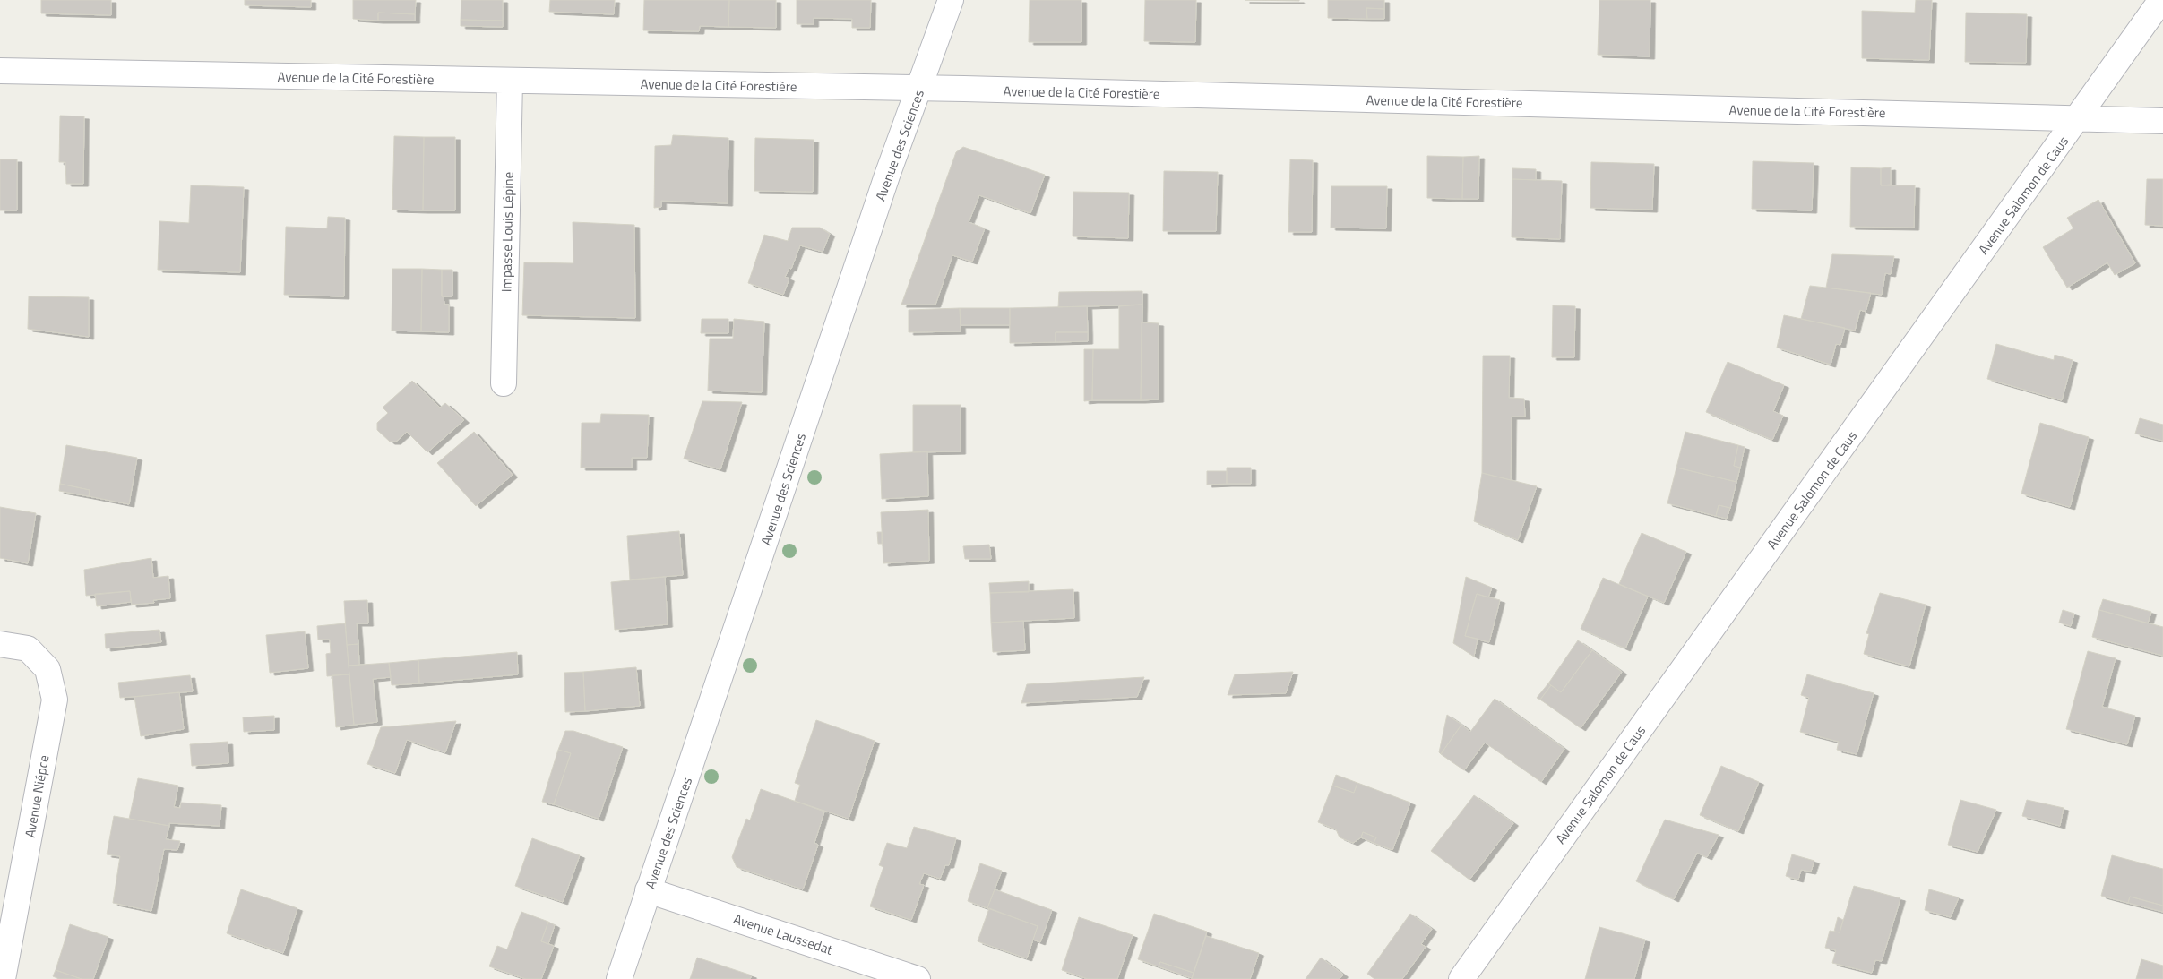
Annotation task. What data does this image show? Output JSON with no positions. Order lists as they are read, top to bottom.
{
  "streets": {
    "street": [
      "Avenue de la Cité Forestière",
      "Avenue des Sciences",
      "Avenue Salomon de Caus",
      "Impasse Louis Lépine",
      "Avenue Niépce",
      "Avenue Laussedat"
    ]
  },
  "crossings": [
    ["Avenue de la Cité Forestière", "Avenue des Sciences"],
    ["Avenue de la Cité Forestière", "Avenue Salomon de Caus"],
    ["Avenue de la Cité Forestière", "Impasse Louis Lépine"],
    ["Avenue des Sciences", "Avenue Laussedat"]
  ]
}
